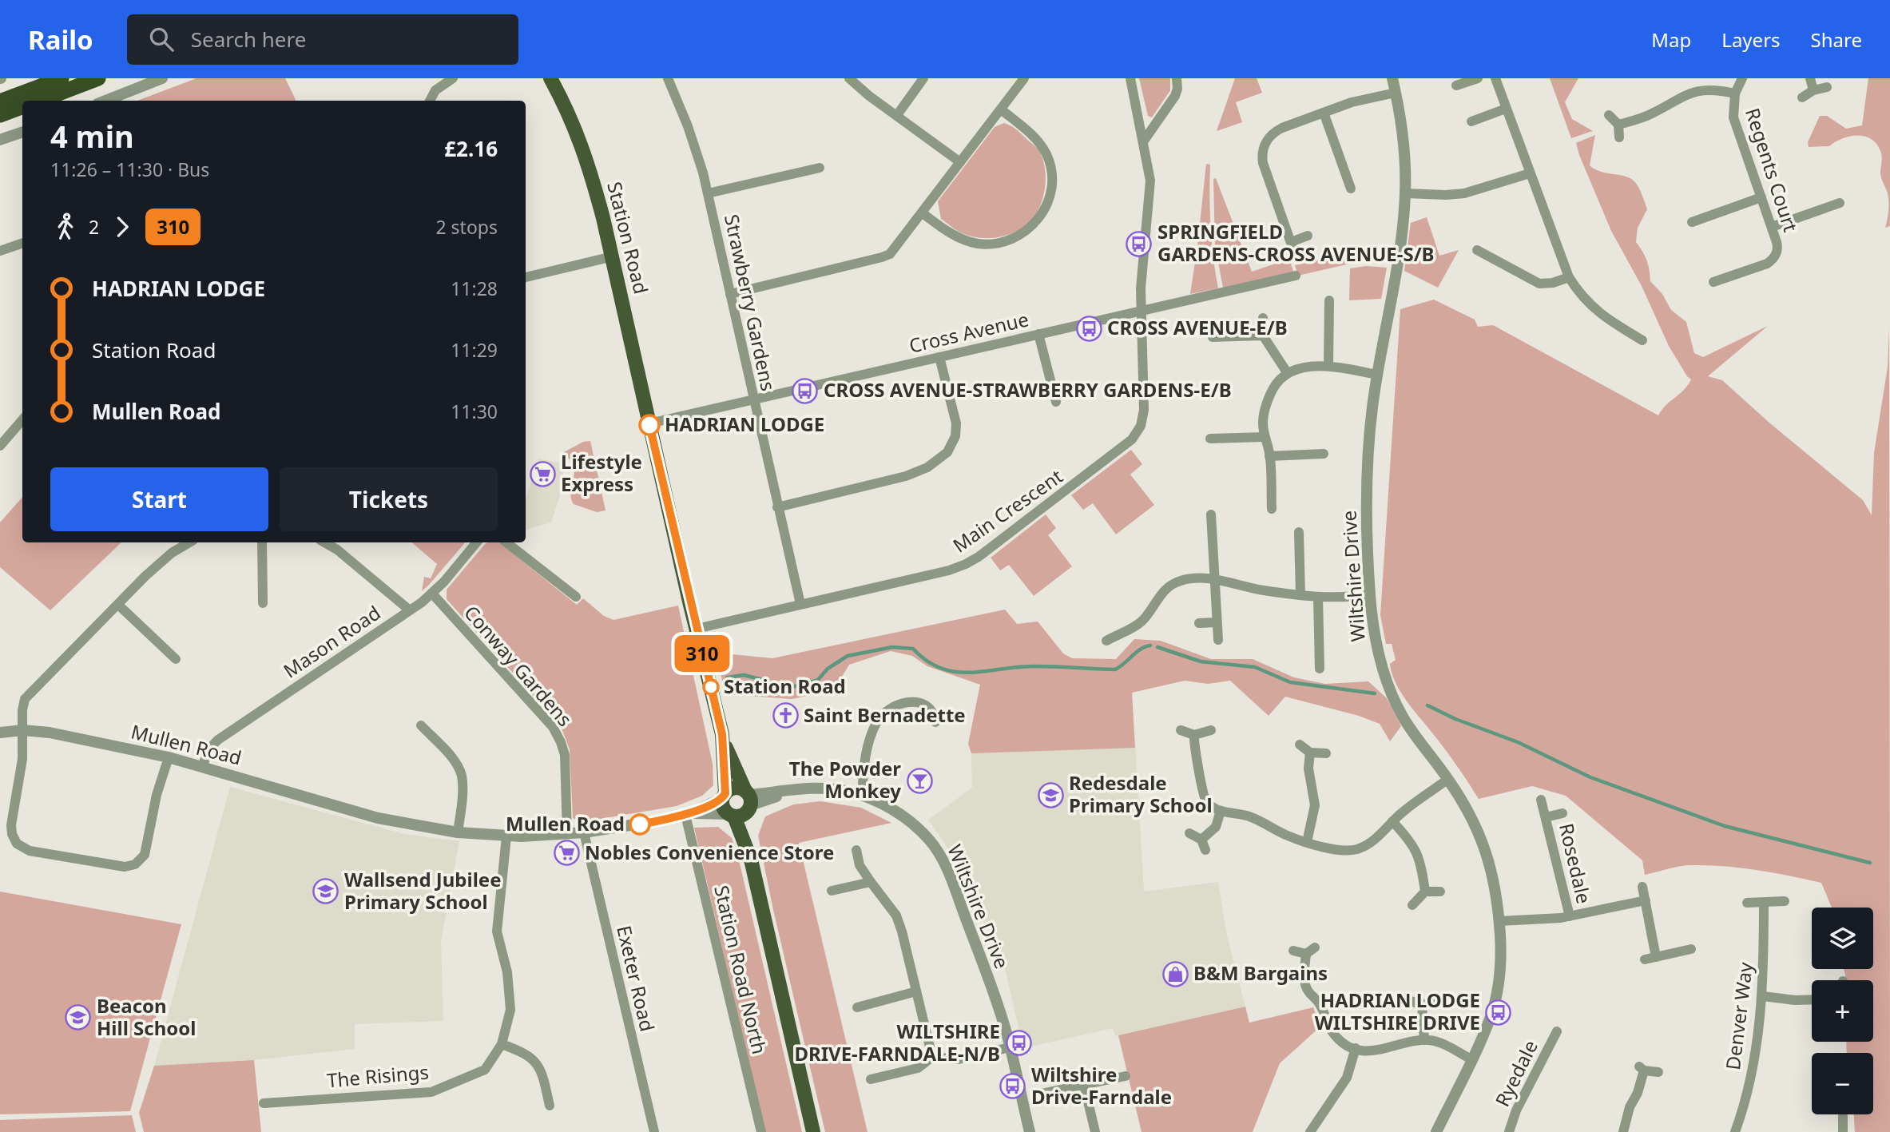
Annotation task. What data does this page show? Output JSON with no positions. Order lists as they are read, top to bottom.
{
  "streets": {
    "main road": ["Station Road"],
    "street": [
      "Regents Court",
      "Strawberry Gardens",
      "Cross Avenue",
      "Main Crescent",
      "Wiltshire Drive",
      "Mason Road",
      "Conway Gardens",
      "Mullen Road",
      "Rosedale",
      "Station Road North",
      "Exeter Road",
      "Denver Way",
      "Ryedale",
      "The Risings"
    ]
  },
  "crossings": [
    ["Station Road", "Cross Avenue"],
    ["Station Road", "Main Crescent"],
    ["Station Road", "Wiltshire Drive"],
    ["Station Road", "Mullen Road"],
    ["Strawberry Gardens", "Cross Avenue"],
    ["Strawberry Gardens", "Main Crescent"],
    ["Cross Avenue", "Main Crescent"],
    ["Wiltshire Drive", "Mullen Road"],
    ["Wiltshire Drive", "Rosedale"],
    ["Mason Road", "Conway Gardens"],
    ["Mason Road", "Mullen Road"],
    ["Conway Gardens", "Mullen Road"],
    ["Mullen Road", "Station Road North"],
    ["Mullen Road", "Exeter Road"],
    ["Mullen Road", "The Risings"]
  ],
  "places": {
    "bus stop": [
      "SPRINGFIELD GARDENS-CROSS AVENUE-S/B",
      "CROSS AVENUE-E/B",
      "CROSS AVENUE-STRAWBERRY GARDENS-E/B",
      "HADRIAN LODGE WILTSHIRE DRIVE",
      "WILTSHIRE DRIVE-FARNDALE-N/B",
      "Wiltshire Drive-Farndale"
    ],
    "other": ["HADRIAN LODGE", "Station Road", "Mullen Road"],
    "supermarket": ["Lifestyle Express", "Nobles Convenience Store"],
    "church": ["Saint Bernadette"],
    "bar": ["The Powder Monkey"],
    "school or university": ["Redesdale Primary School", "Wallsend Jubilee Primary School", "Beacon Hill School"],
    "shop": ["B&M Bargains"]
  },
  "lines": ["bus line 310"],
  "page": {
    "header": "Railo",
    "search": "Search here",
    "nav": ["Map", "Layers", "Share"],
    "on_map": "310",
    "heading": ["4 min", "11:26 – 11:30 · Bus", "£2.16"],
    "legs": ["2", "310", "2 stops"],
    "list": [
      {
        "name": "HADRIAN LODGE",
        "value": "11:28"
      },
      {
        "name": "Station Road",
        "value": "11:29"
      },
      {
        "name": "Mullen Road",
        "value": "11:30"
      }
    ],
    "buttons": ["Start", "Tickets"],
    "map_buttons": ["+", "−"]
  }
}
